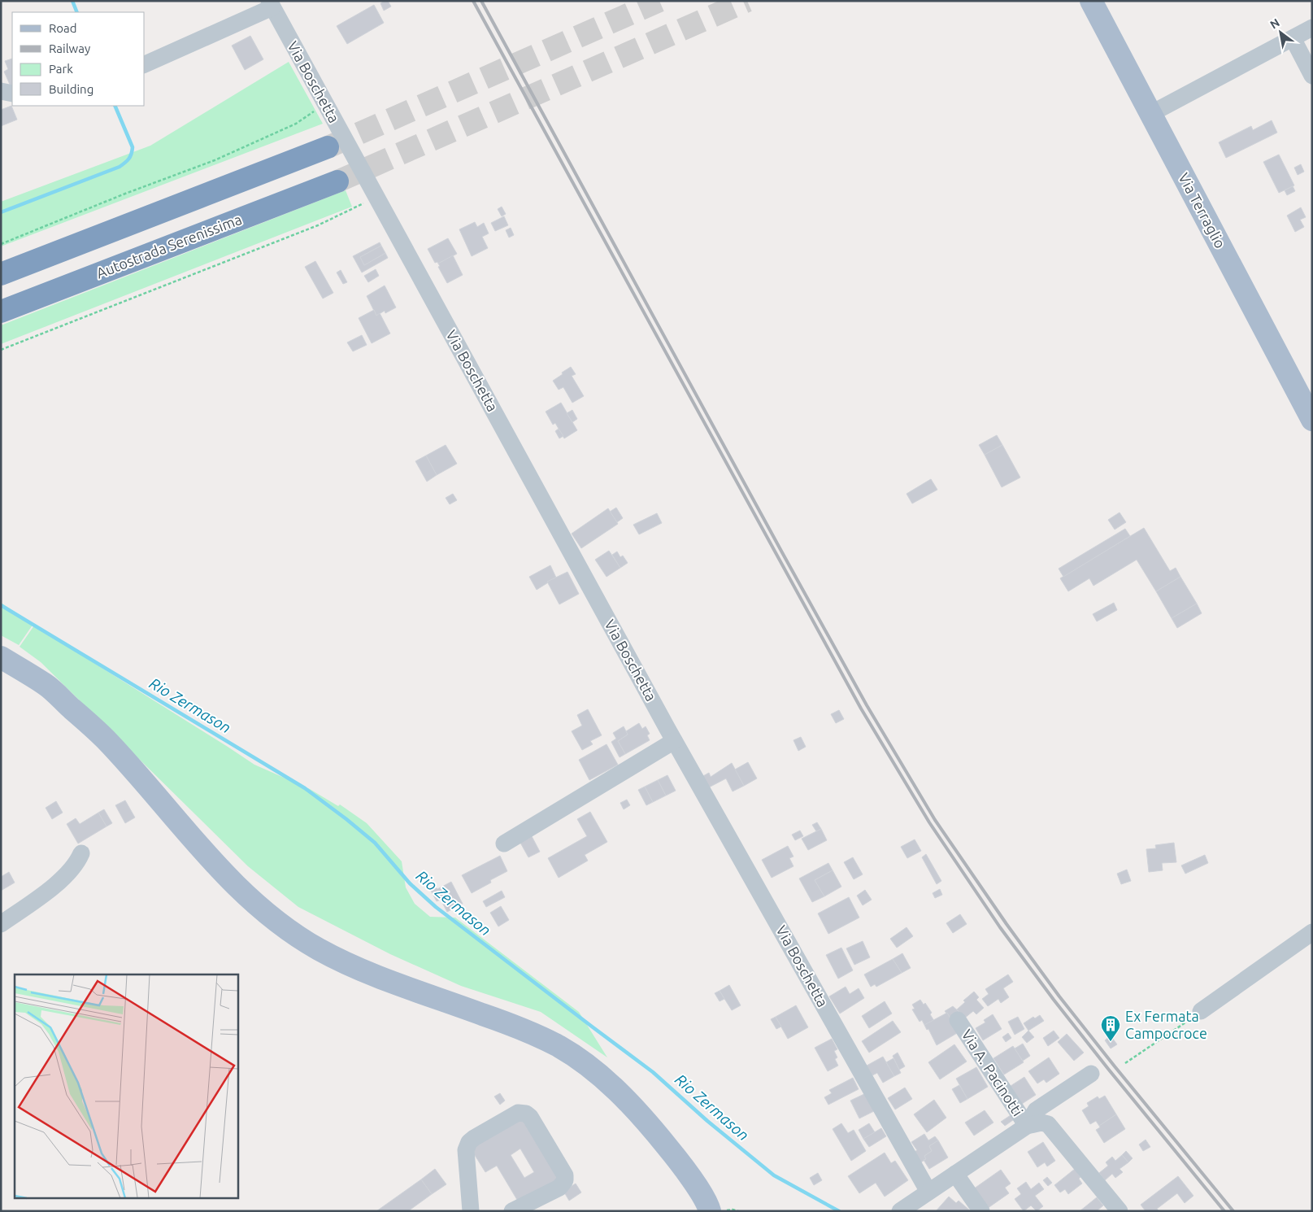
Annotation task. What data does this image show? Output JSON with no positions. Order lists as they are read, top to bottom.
{
  "streets": {
    "highway": ["Autostrada Serenissima"],
    "main road": ["Via Terraglio"],
    "street": ["Via Boschetta", "Via A. Pacinotti"]
  },
  "water": ["Rio Zermason"],
  "places": {
    "building": ["Ex Fermata Campocroce"]
  },
  "legend": [
    "Road",
    "Railway",
    "Park",
    "Building"
  ],
  "north": "top left"
}
